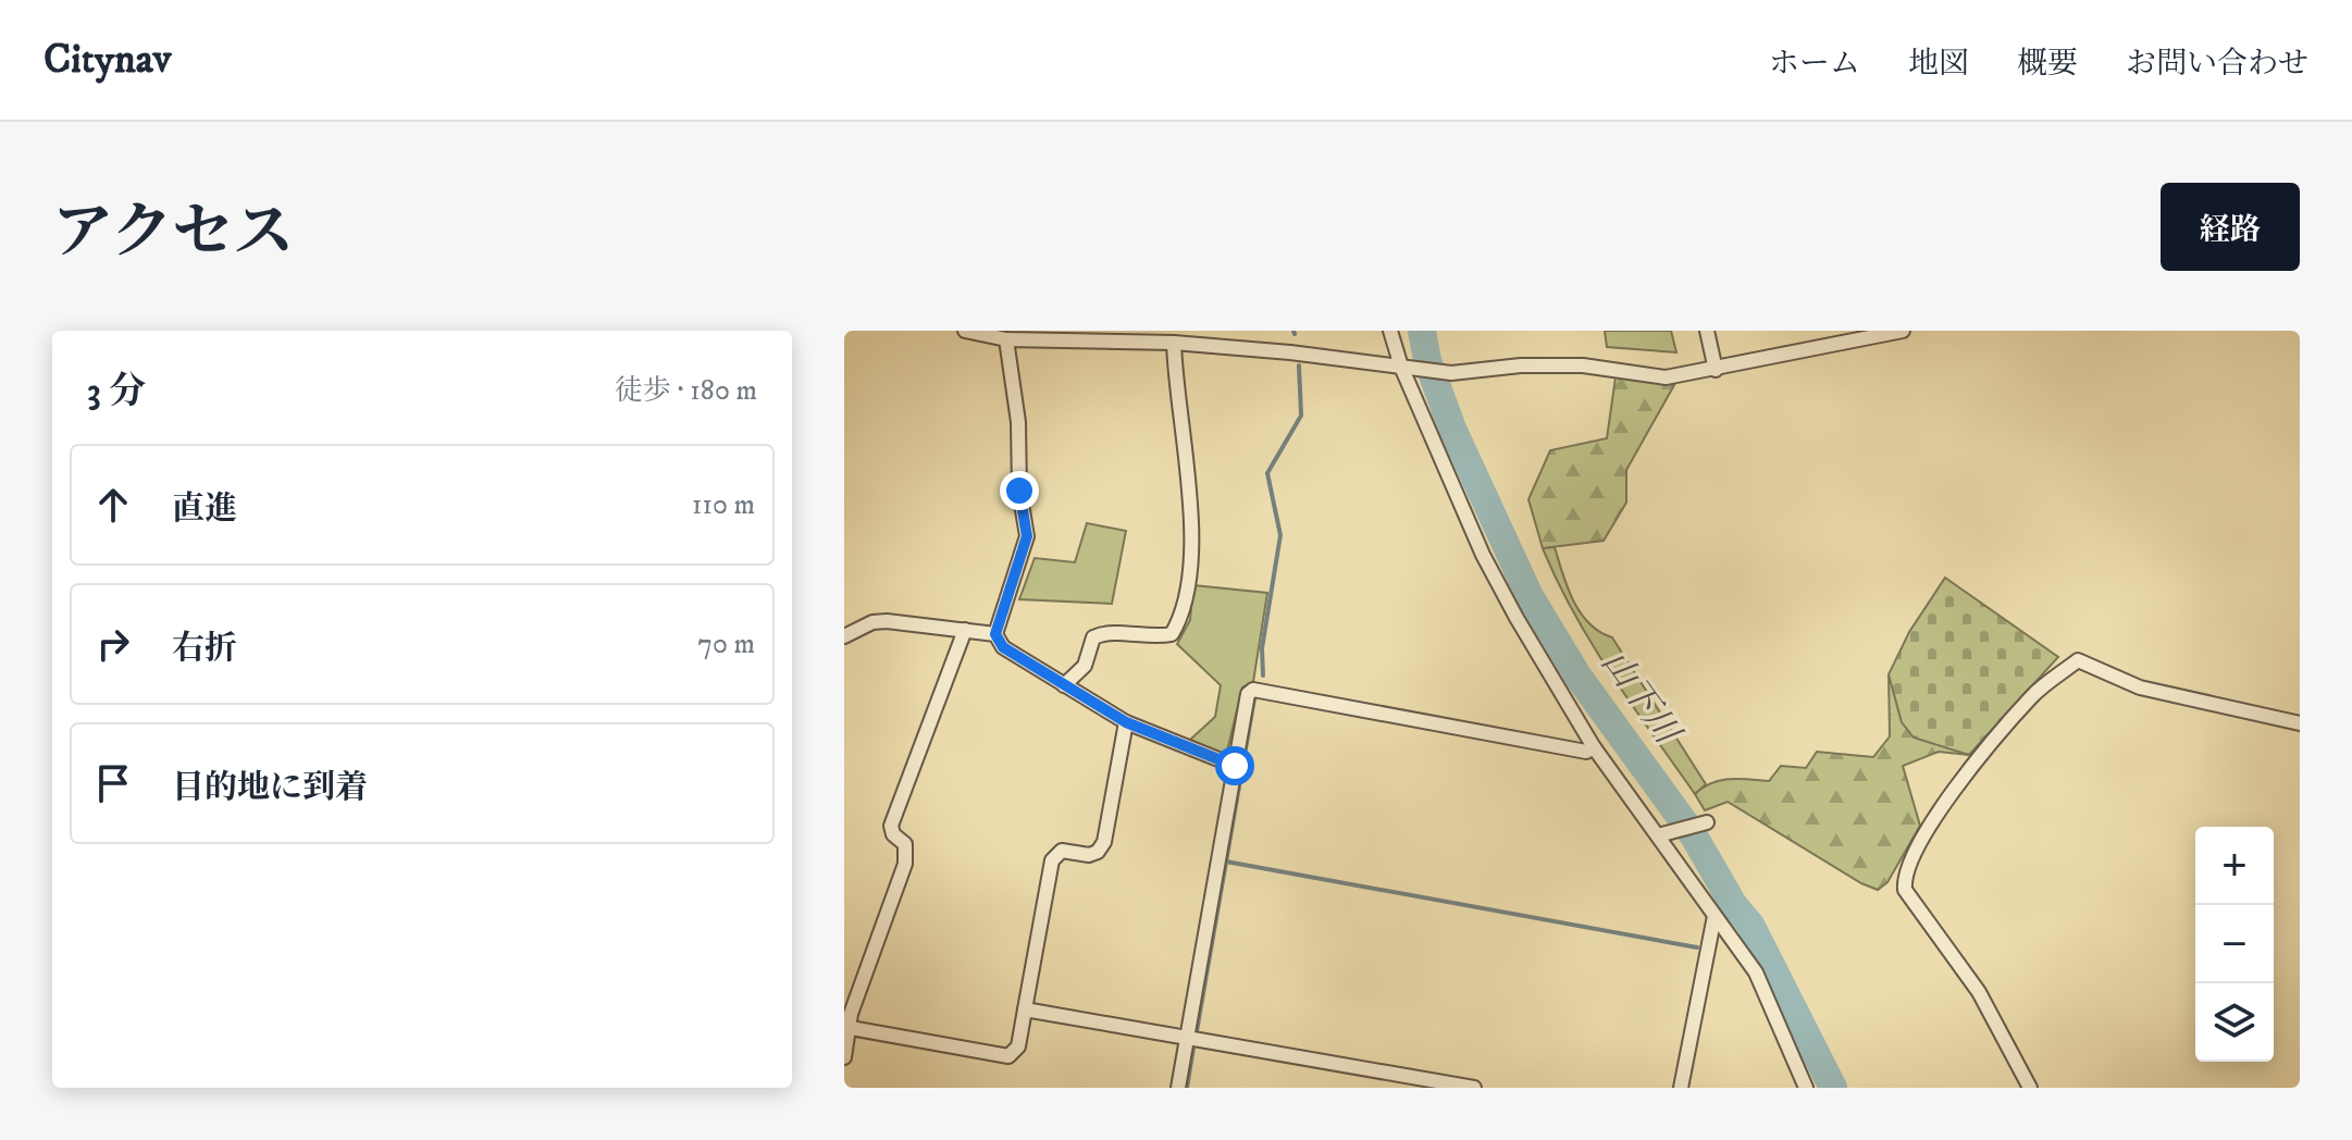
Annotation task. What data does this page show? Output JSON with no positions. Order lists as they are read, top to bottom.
{
  "water": ["山下川"],
  "page": {
    "header": "Citynav",
    "nav": [
      "ホーム",
      "地図",
      "概要",
      "お問い合わせ"
    ],
    "title": "アクセス",
    "buttons": "経路",
    "heading": ["3 分", "徒歩 · 180 m"],
    "list": [
      ["直進", "110 m"],
      ["右折", "70 m"],
      "目的地に到着"
    ],
    "map_buttons": ["+", "−"]
  }
}
